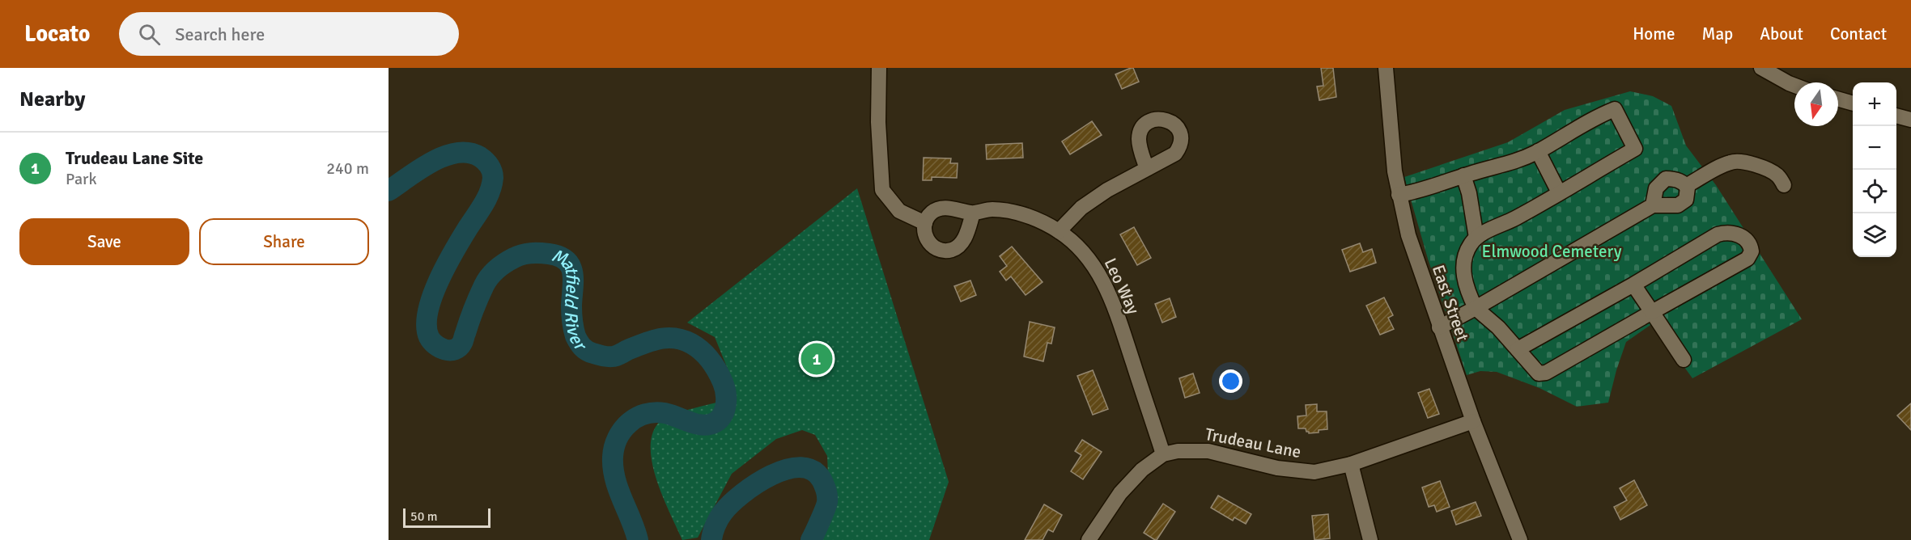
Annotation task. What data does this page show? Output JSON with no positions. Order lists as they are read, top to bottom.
{
  "streets": {
    "street": ["Leo Way", "East Street", "Trudeau Lane"]
  },
  "crossings": [
    ["Leo Way", "Trudeau Lane"],
    ["East Street", "Trudeau Lane"]
  ],
  "water": ["Matfield River"],
  "parks": ["Elmwood Cemetery"],
  "scale_bar": "50 m",
  "north": "bottom",
  "page": {
    "header": "Locato",
    "search": "Search here",
    "nav": [
      "Home",
      "Map",
      "About",
      "Contact"
    ],
    "heading": "Nearby",
    "map_buttons": ["+", "−"],
    "list": [
      {
        "mark": "1",
        "name": "Trudeau Lane Site",
        "note": "Park",
        "value": "240 m"
      }
    ],
    "buttons": ["Save", "Share"],
    "pins": "1",
    "scale": "50 m"
  }
}
